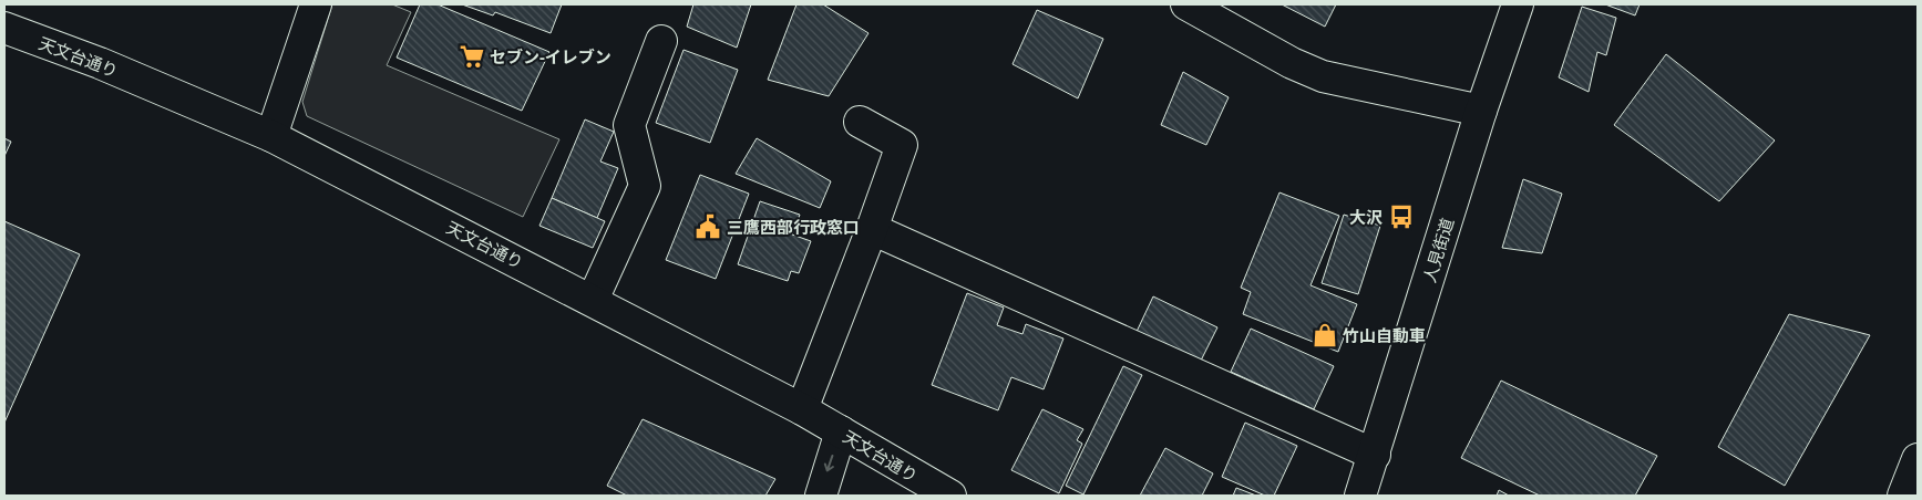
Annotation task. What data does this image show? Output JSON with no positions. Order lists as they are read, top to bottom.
{
  "streets": {
    "main road": ["天文台通り", "人見街道"]
  },
  "places": {
    "supermarket": ["セブン-イレブン"],
    "bus stop": ["大沢"],
    "public building": ["三鷹西部行政窓口"],
    "shop": ["竹山自動車"]
  }
}
